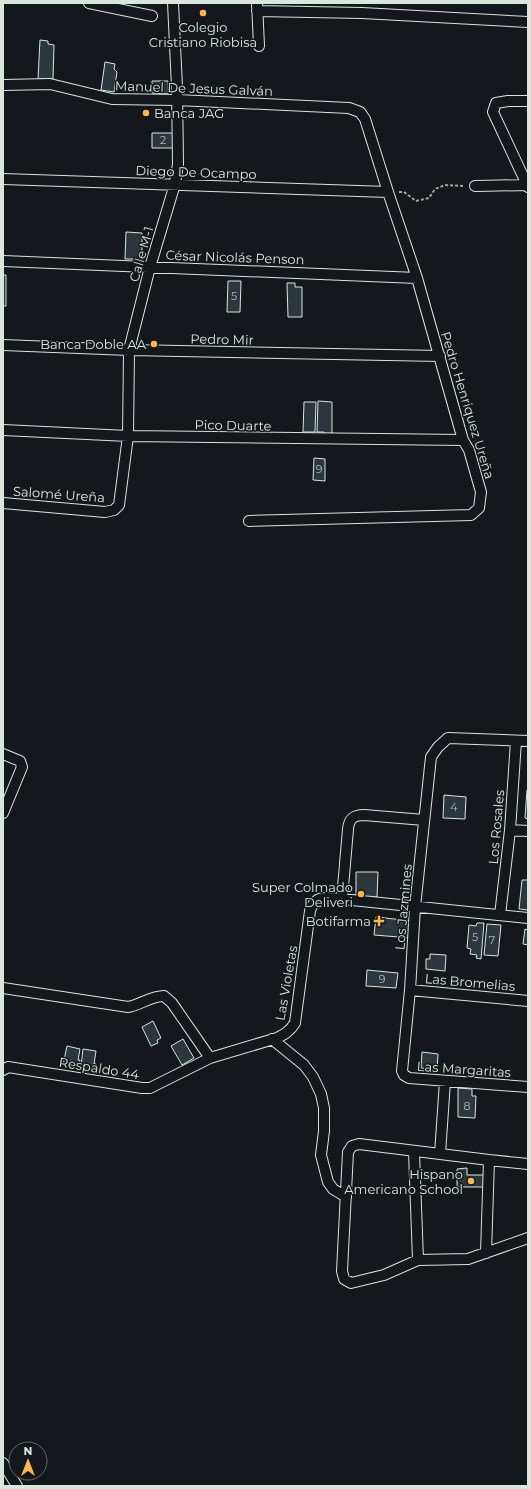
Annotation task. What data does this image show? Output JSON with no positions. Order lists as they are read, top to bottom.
{
  "streets": {
    "street": [
      "Manuel De Jesus Galván",
      "Diego De Ocampo",
      "Calle M-1",
      "César Nicolás Penson",
      "Pedro Mir",
      "Pedro Henriquez Ureña",
      "Pico Duarte",
      "Salomé Ureña",
      "Los Rosales",
      "Los Jazmines",
      "Las Bromelias",
      "Las Violetas",
      "Respaldo 44",
      "Las Margaritas"
    ]
  },
  "crossings": [
    ["Manuel De Jesus Galván", "Calle M-1"],
    ["Manuel De Jesus Galván", "Pedro Henriquez Ureña"],
    ["Diego De Ocampo", "Calle M-1"],
    ["Diego De Ocampo", "Pedro Henriquez Ureña"],
    ["Calle M-1", "César Nicolás Penson"],
    ["Calle M-1", "Pedro Mir"],
    ["Calle M-1", "Pico Duarte"],
    ["Calle M-1", "Salomé Ureña"],
    ["César Nicolás Penson", "Pedro Henriquez Ureña"],
    ["Pedro Mir", "Pedro Henriquez Ureña"],
    ["Pedro Henriquez Ureña", "Pico Duarte"],
    ["Los Rosales", "Los Jazmines"],
    ["Los Rosales", "Las Violetas"],
    ["Los Jazmines", "Las Bromelias"],
    ["Los Jazmines", "Las Violetas"],
    ["Los Jazmines", "Las Margaritas"],
    ["Las Violetas", "Respaldo 44"]
  ],
  "places": {
    "other": [
      "Colegio Cristiano Riobisa",
      "Banca JAG",
      "Banca Doble AA",
      "Super Colmado Deliveri",
      "Hispano Americano School"
    ],
    "health": ["Botifarma"]
  },
  "house_numbers": [
    "2",
    "5",
    "9",
    "4",
    "5",
    "7",
    "9",
    "8"
  ],
  "north": "top"
}
